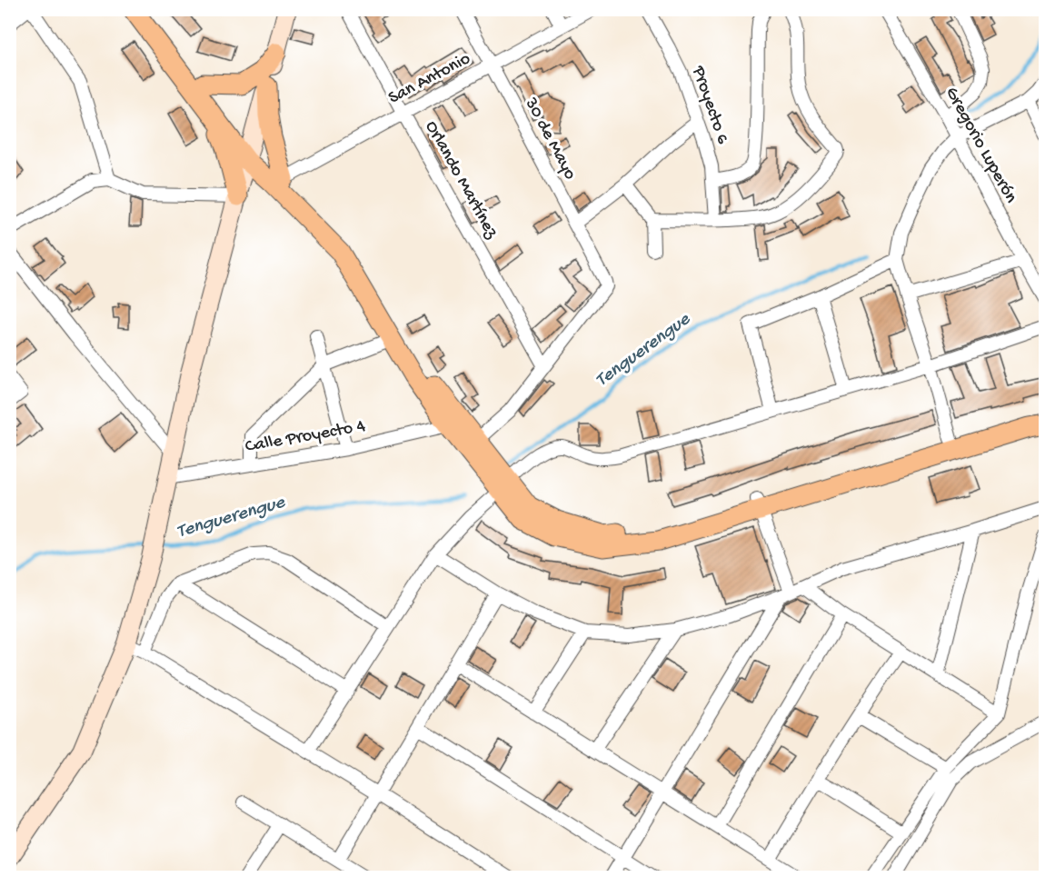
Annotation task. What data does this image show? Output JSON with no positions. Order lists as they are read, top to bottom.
{
  "streets": {
    "street": [
      "San Antonio",
      "Proyecto 6",
      "30 de Mayo",
      "Gregorio Luperón",
      "Orlando Martínez",
      "Calle Proyecto 4"
    ]
  },
  "crossings": [
    ["San Antonio", "30 de Mayo"],
    ["San Antonio", "Orlando Martínez"],
    ["30 de Mayo", "Orlando Martínez"]
  ],
  "water": ["Tenguerengue"]
}
